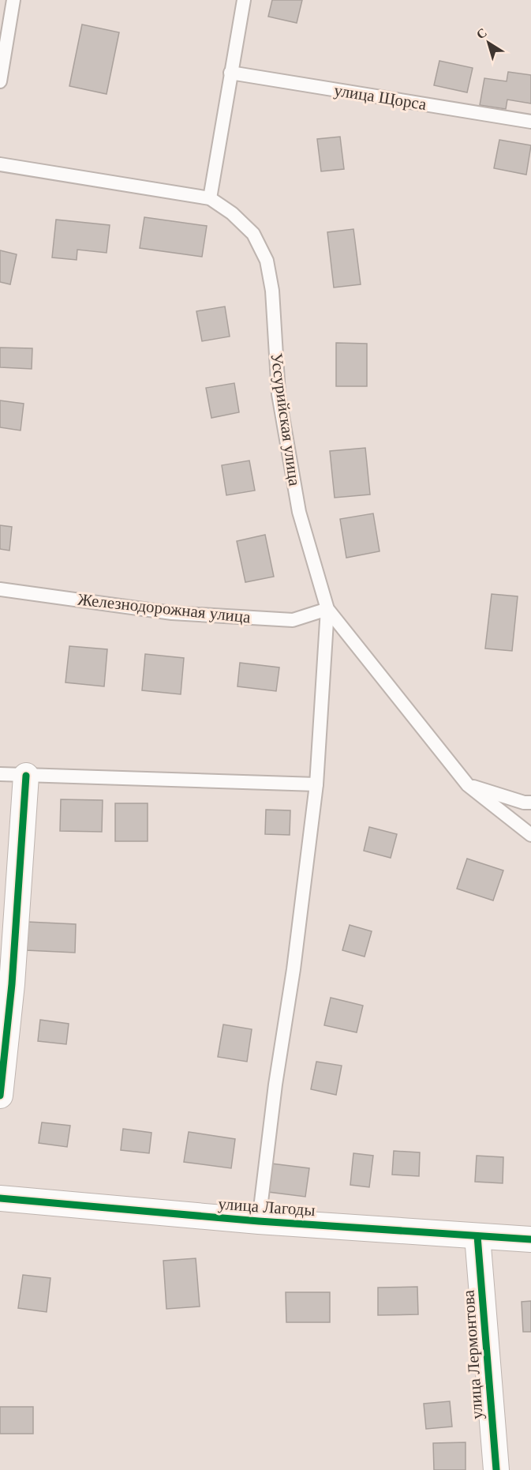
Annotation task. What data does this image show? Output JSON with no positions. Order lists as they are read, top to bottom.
{
  "streets": {
    "street": ["улица Лагоды", "улица Лермонтова"],
    "lane": ["улица Щорса", "Уссурийская улица", "Железнодорожная улица"]
  },
  "crossings": [
    ["Уссурийская улица", "Железнодорожная улица"],
    ["улица Лагоды", "улица Лермонтова"]
  ],
  "north": "top left"
}
